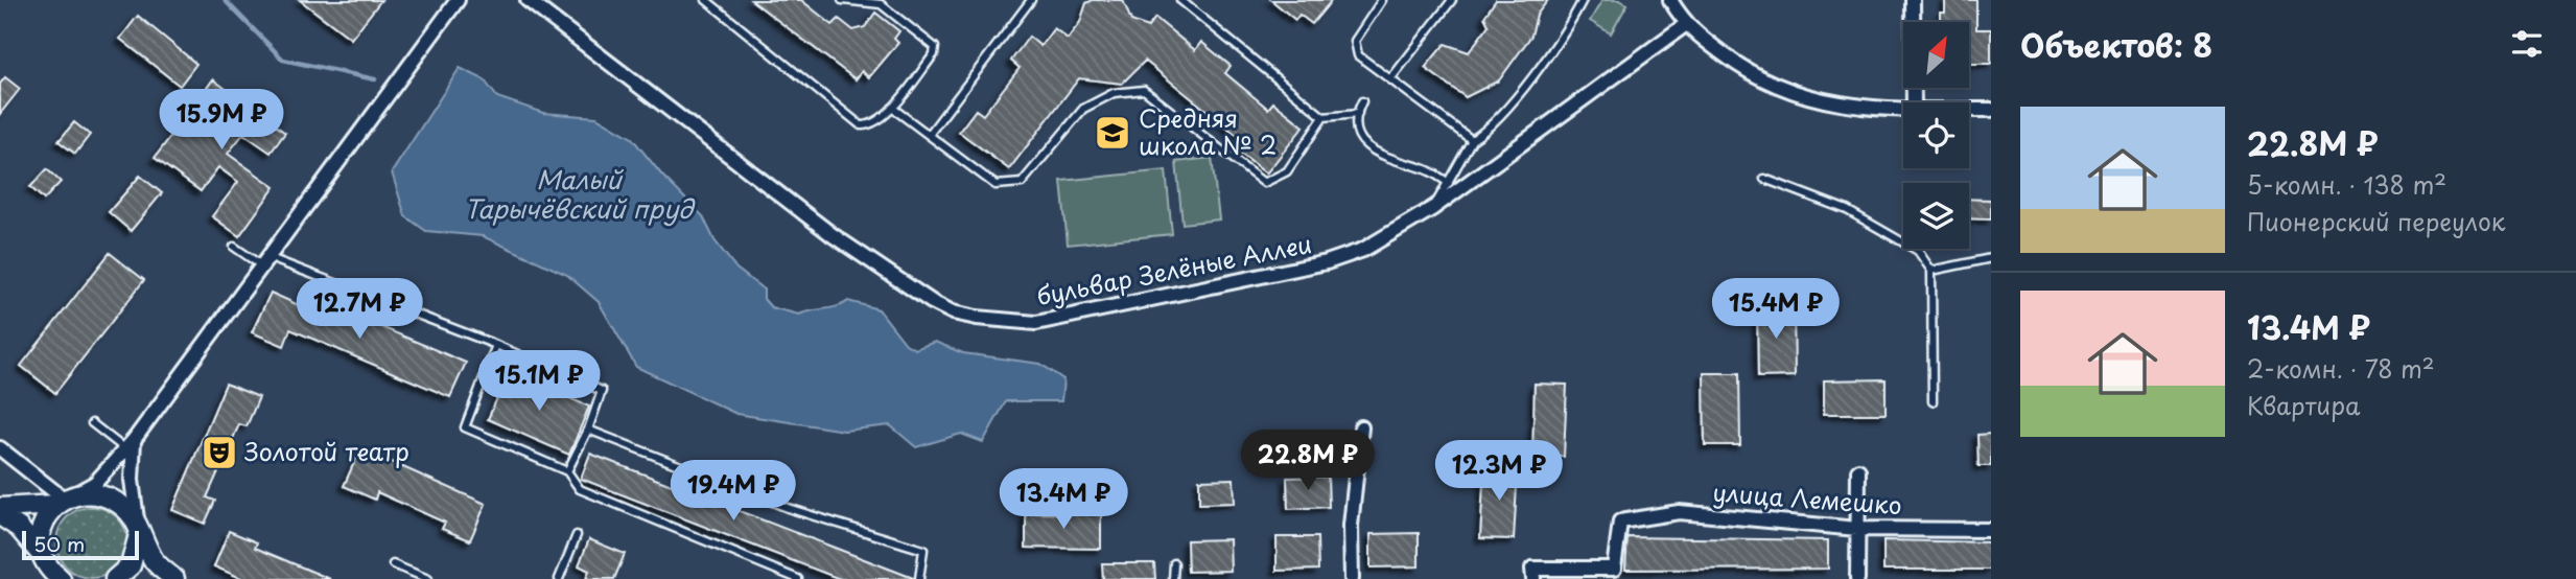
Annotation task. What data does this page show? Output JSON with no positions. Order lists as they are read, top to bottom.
{
  "streets": {
    "street": ["бульвар Зелёные Аллеи", "улица Лемешко"]
  },
  "water": ["Малый Тарычёвский пруд"],
  "places": {
    "school or university": ["Средняя школа № 2"],
    "theatre": ["Золотой театр"]
  },
  "scale_bar": "50 m",
  "north": "top right",
  "page": {
    "heading": "Объектов: 8",
    "list": [
      {
        "name": "22.8M ₽",
        "note": "5-комн. · 138 m² · Пионерский переулок"
      },
      {
        "name": "13.4M ₽",
        "note": "2-комн. · 78 m² · Квартира"
      }
    ],
    "price": [
      "15.9M ₽",
      "12.7M ₽",
      "15.4M ₽",
      "15.1M ₽",
      "22.8M ₽",
      "12.3M ₽",
      "19.4M ₽",
      "13.4M ₽"
    ],
    "scale": "50 m"
  }
}
